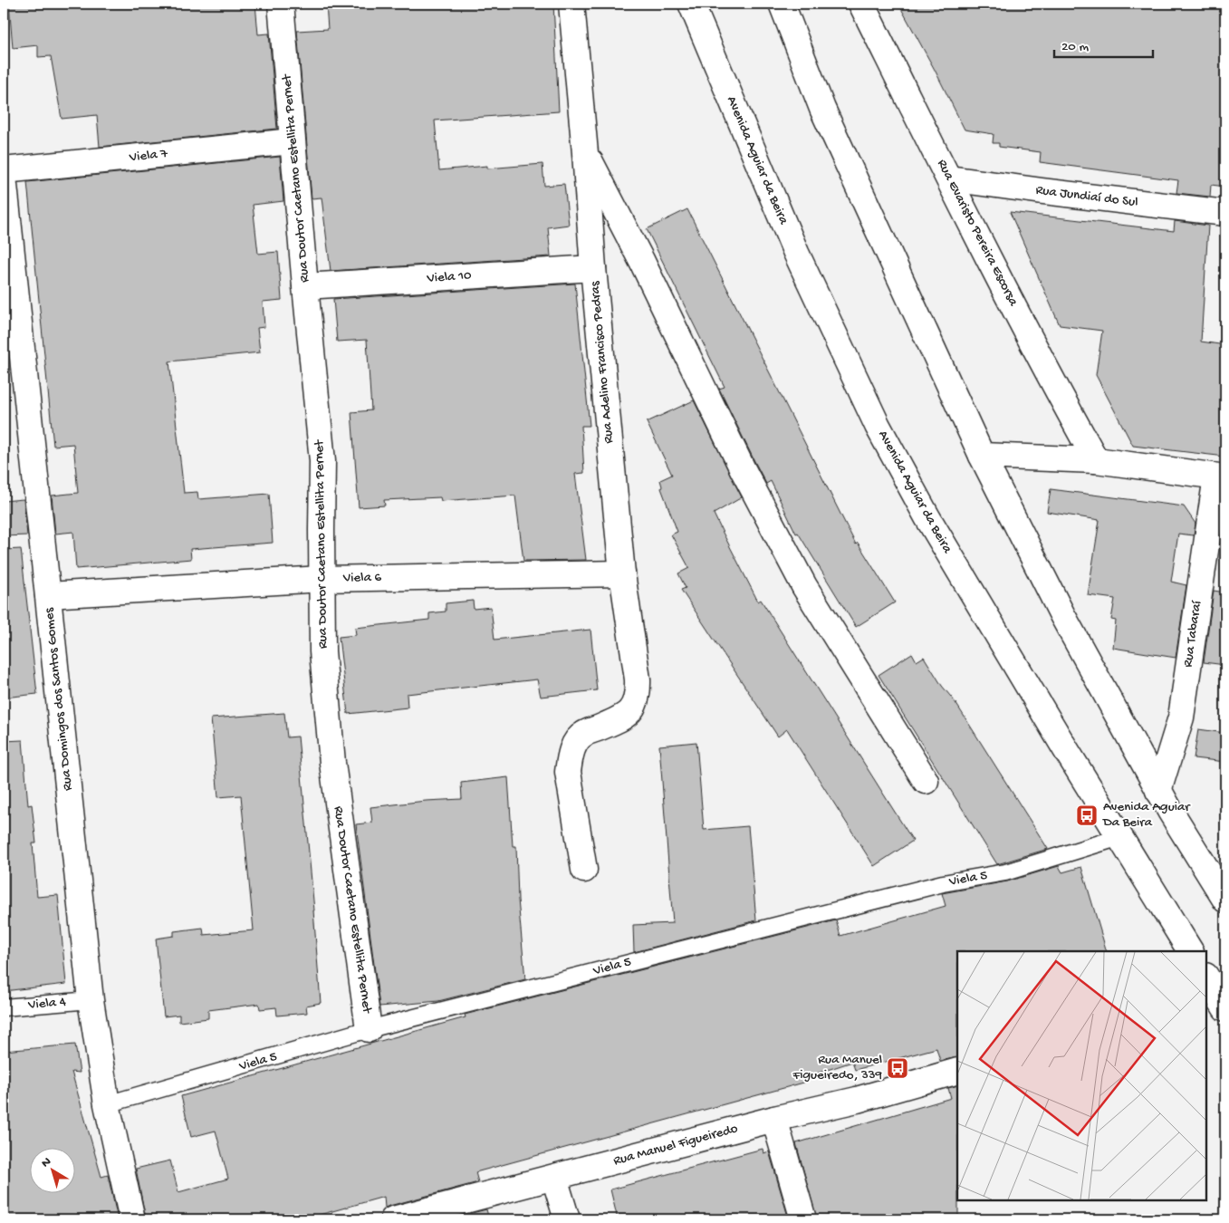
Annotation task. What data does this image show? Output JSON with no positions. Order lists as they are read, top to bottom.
{
  "streets": {
    "street": [
      "Viela 7",
      "Avenida Aguiar da Beira",
      "Rua Doutor Caetano Estellita Pernet",
      "Rua Jundiaí do Sul",
      "Rua Evaristo Pereira Escorsa",
      "Viela 10",
      "Rua Adelino Francisco Pedras",
      "Viela 6",
      "Rua Tabaraí",
      "Rua Domingos dos Santos Gomes",
      "Rua Manuel Figueiredo"
    ],
    "lane": ["Viela 5", "Viela 4"]
  },
  "crossings": [
    ["Viela 7", "Rua Doutor Caetano Estellita Pernet"],
    ["Avenida Aguiar da Beira", "Viela 5"],
    ["Rua Doutor Caetano Estellita Pernet", "Viela 10"],
    ["Rua Doutor Caetano Estellita Pernet", "Viela 6"],
    ["Rua Doutor Caetano Estellita Pernet", "Viela 5"],
    ["Rua Jundiaí do Sul", "Rua Evaristo Pereira Escorsa"],
    ["Viela 10", "Rua Adelino Francisco Pedras"],
    ["Rua Adelino Francisco Pedras", "Viela 6"],
    ["Viela 6", "Rua Domingos dos Santos Gomes"],
    ["Rua Domingos dos Santos Gomes", "Viela 5"],
    ["Rua Domingos dos Santos Gomes", "Viela 4"]
  ],
  "places": {
    "bus stop": ["Avenida Aguiar Da Beira", "Rua Manuel Figueiredo, 339"]
  },
  "scale_bar": "20 m",
  "north": "top left"
}
